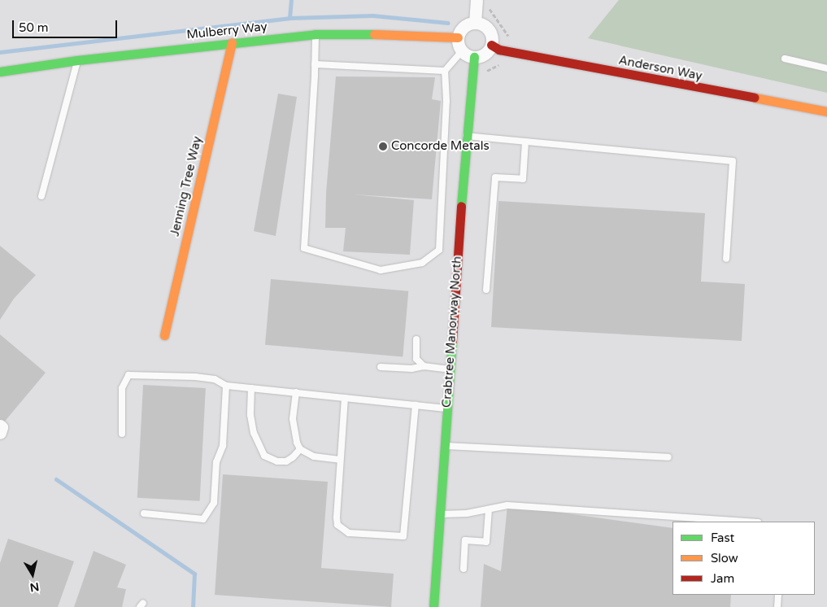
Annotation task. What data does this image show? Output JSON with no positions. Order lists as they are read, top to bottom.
{
  "streets": {
    "street": [
      "Mulberry Way",
      "Anderson Way",
      "Jenning Tree Way",
      "Crabtree Manorway North"
    ]
  },
  "crossings": [
    ["Mulberry Way", "Anderson Way"],
    ["Mulberry Way", "Jenning Tree Way"],
    ["Mulberry Way", "Crabtree Manorway North"],
    ["Anderson Way", "Crabtree Manorway North"]
  ],
  "places": ["Concorde Metals"],
  "legend": ["Fast", "Slow", "Jam"],
  "scale_bar": "50 m",
  "north": "bottom"
}
